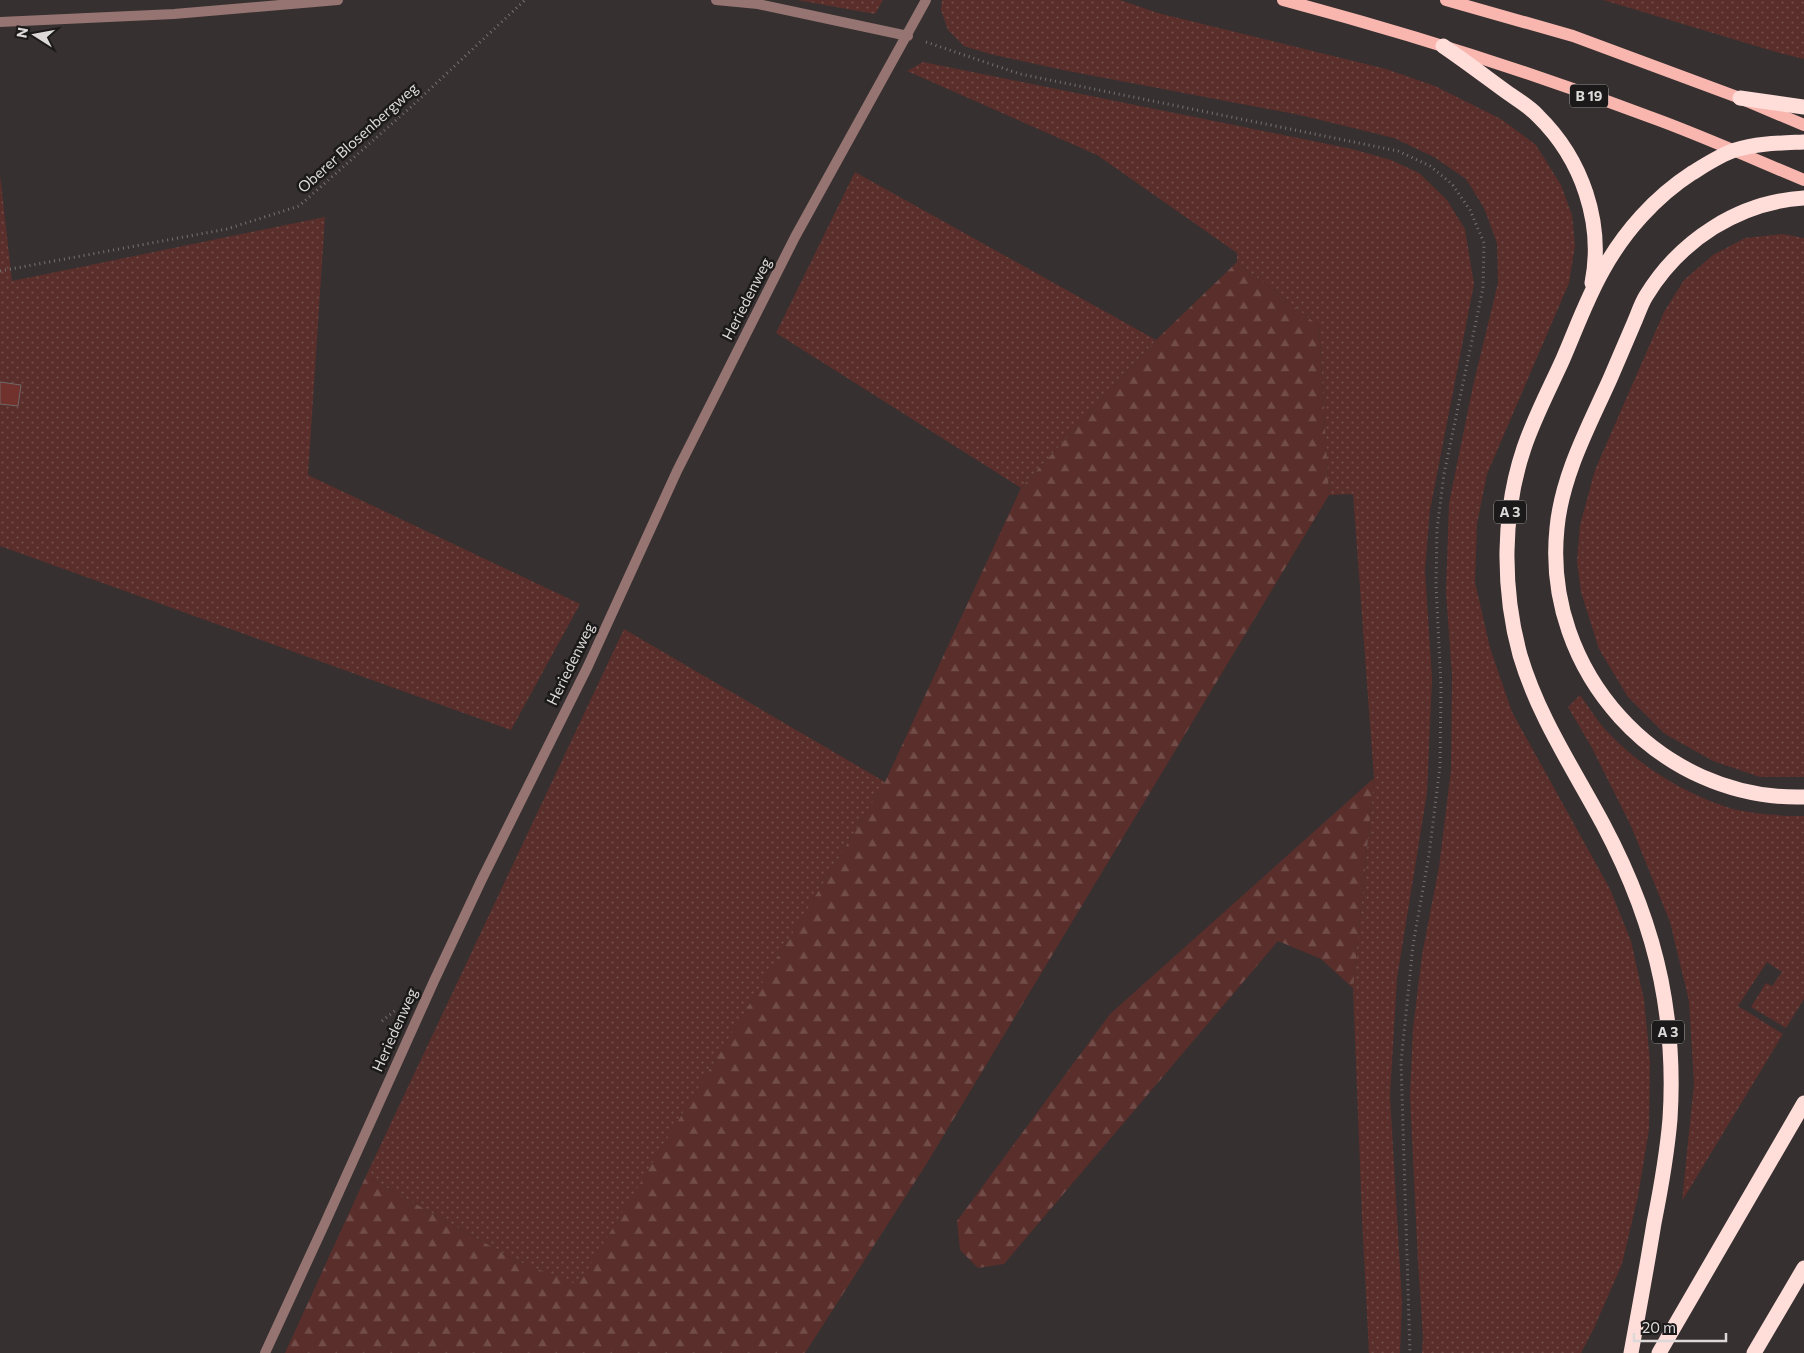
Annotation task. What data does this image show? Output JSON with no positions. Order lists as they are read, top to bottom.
{
  "streets": {
    "highway": ["A 3"],
    "main road": ["B 19"],
    "street": ["Heriedenweg"],
    "path": ["Oberer Blosenbergweg"]
  },
  "crossings": [
    ["B 19", "A 3"]
  ],
  "scale_bar": "20 m",
  "north": "left"
}
